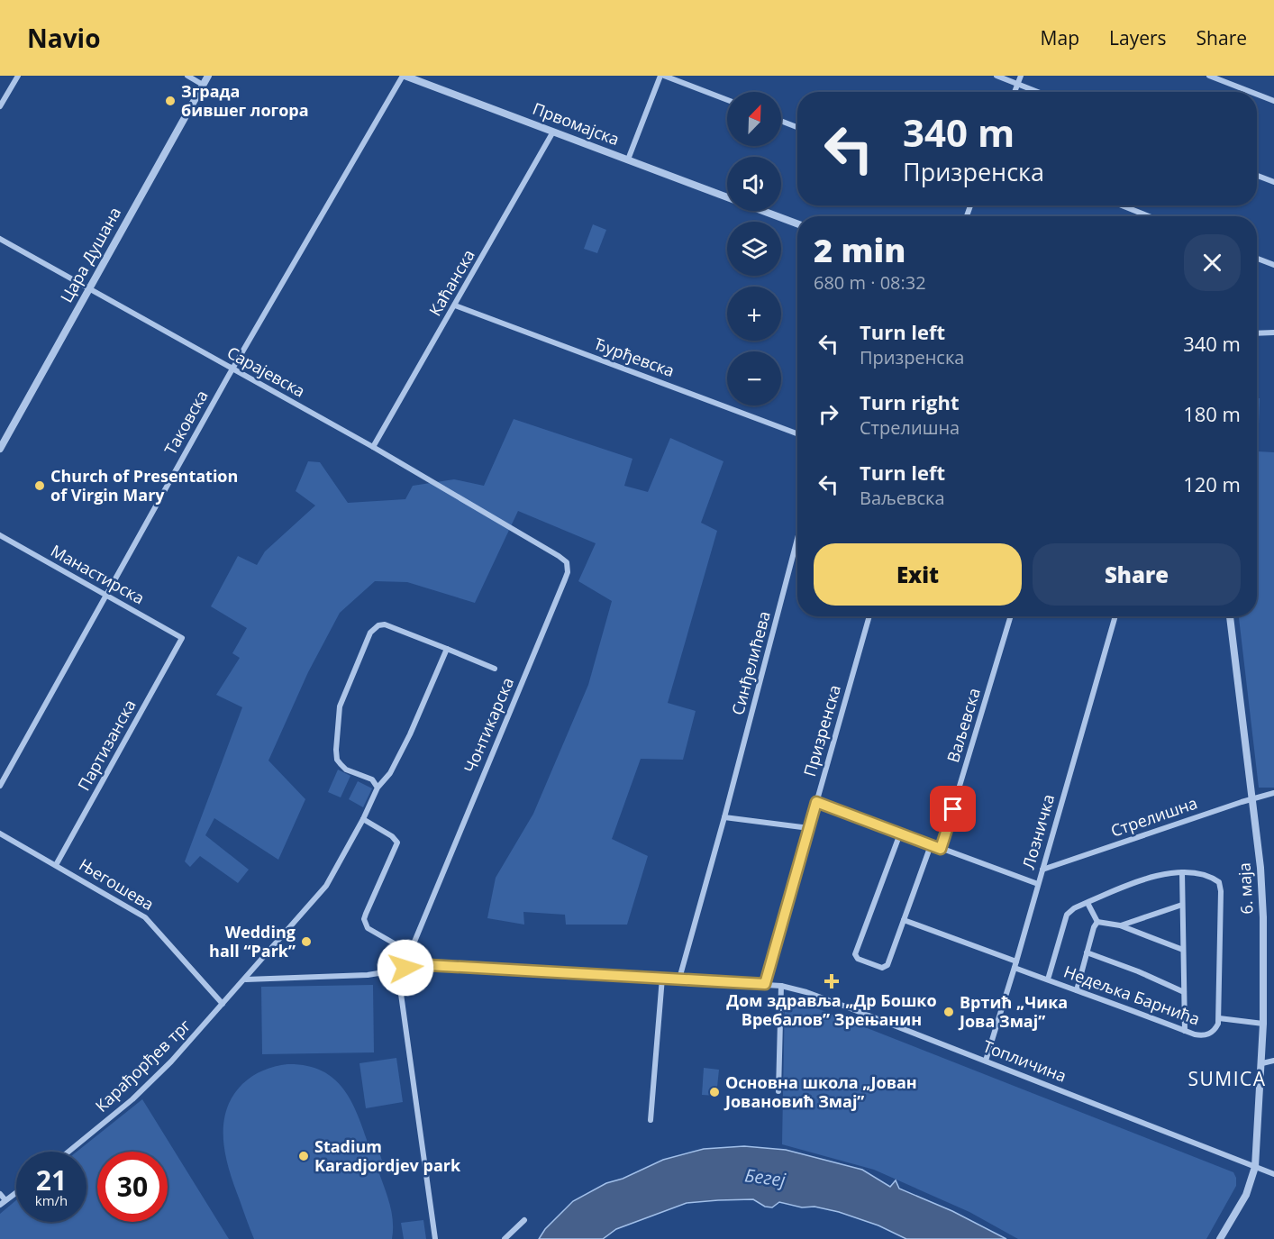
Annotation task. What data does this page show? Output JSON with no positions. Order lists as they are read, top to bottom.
{
  "streets": {
    "street": [
      "Првомајска",
      "Цара Душана",
      "Каћанска",
      "Ђурђевска",
      "Сарајевска",
      "Таковска",
      "Манастирска",
      "Синђелићева",
      "Чонтикарска",
      "Ваљевска",
      "Призренска",
      "Партизанска",
      "Стрелишна",
      "Лозничка",
      "Његошева",
      "6. маја",
      "Недељка Барнића",
      "Топличина",
      "Карађорђев трг"
    ]
  },
  "crossings": [
    ["Првомајска", "Каћанска"],
    ["Првомајска", "Таковска"],
    ["Цара Душана", "Сарајевска"],
    ["Каћанска", "Ђурђевска"],
    ["Каћанска", "Сарајевска"],
    ["Сарајевска", "Таковска"],
    ["Сарајевска", "Чонтикарска"],
    ["Таковска", "Манастирска"],
    ["Манастирска", "Партизанска"],
    ["Синђелићева", "Топличина"],
    ["Призренска", "Топличина"],
    ["Партизанска", "Његошева"],
    ["Стрелишна", "Лозничка"],
    ["Стрелишна", "6. маја"],
    ["Лозничка", "Недељка Барнића"],
    ["Лозничка", "Топличина"],
    ["Његошева", "Карађорђев трг"],
    ["6. маја", "Недељка Барнића"],
    ["6. маја", "Топличина"]
  ],
  "districts": ["SUMICA"],
  "water": ["Бегеј"],
  "places": {
    "other": [
      "Зграда бившег логора",
      "Church of Presentation of Virgin Mary",
      "Wedding hall “Park”",
      "Вртић „Чика Јова Змај”",
      "Основна школа „Јован Јовановић Змај”",
      "Stadium Karadjordjev park"
    ],
    "health": ["Дом здравља „Др Бошко Вребалов” Зрењанин"]
  },
  "north": "top right",
  "page": {
    "header": "Navio",
    "nav": ["Map", "Layers", "Share"],
    "map_buttons": ["+", "−"],
    "turn": ["340 m", "Призренска"],
    "heading": ["2 min", "680 m · 08:32"],
    "list": [
      {
        "name": "Turn left",
        "note": "Призренска",
        "value": "340 m"
      },
      {
        "name": "Turn right",
        "note": "Стрелишна",
        "value": "180 m"
      },
      {
        "name": "Turn left",
        "note": "Ваљевска",
        "value": "120 m"
      }
    ],
    "buttons": ["Exit", "Share"],
    "speed": "21 km/h",
    "limit": "30"
  }
}
